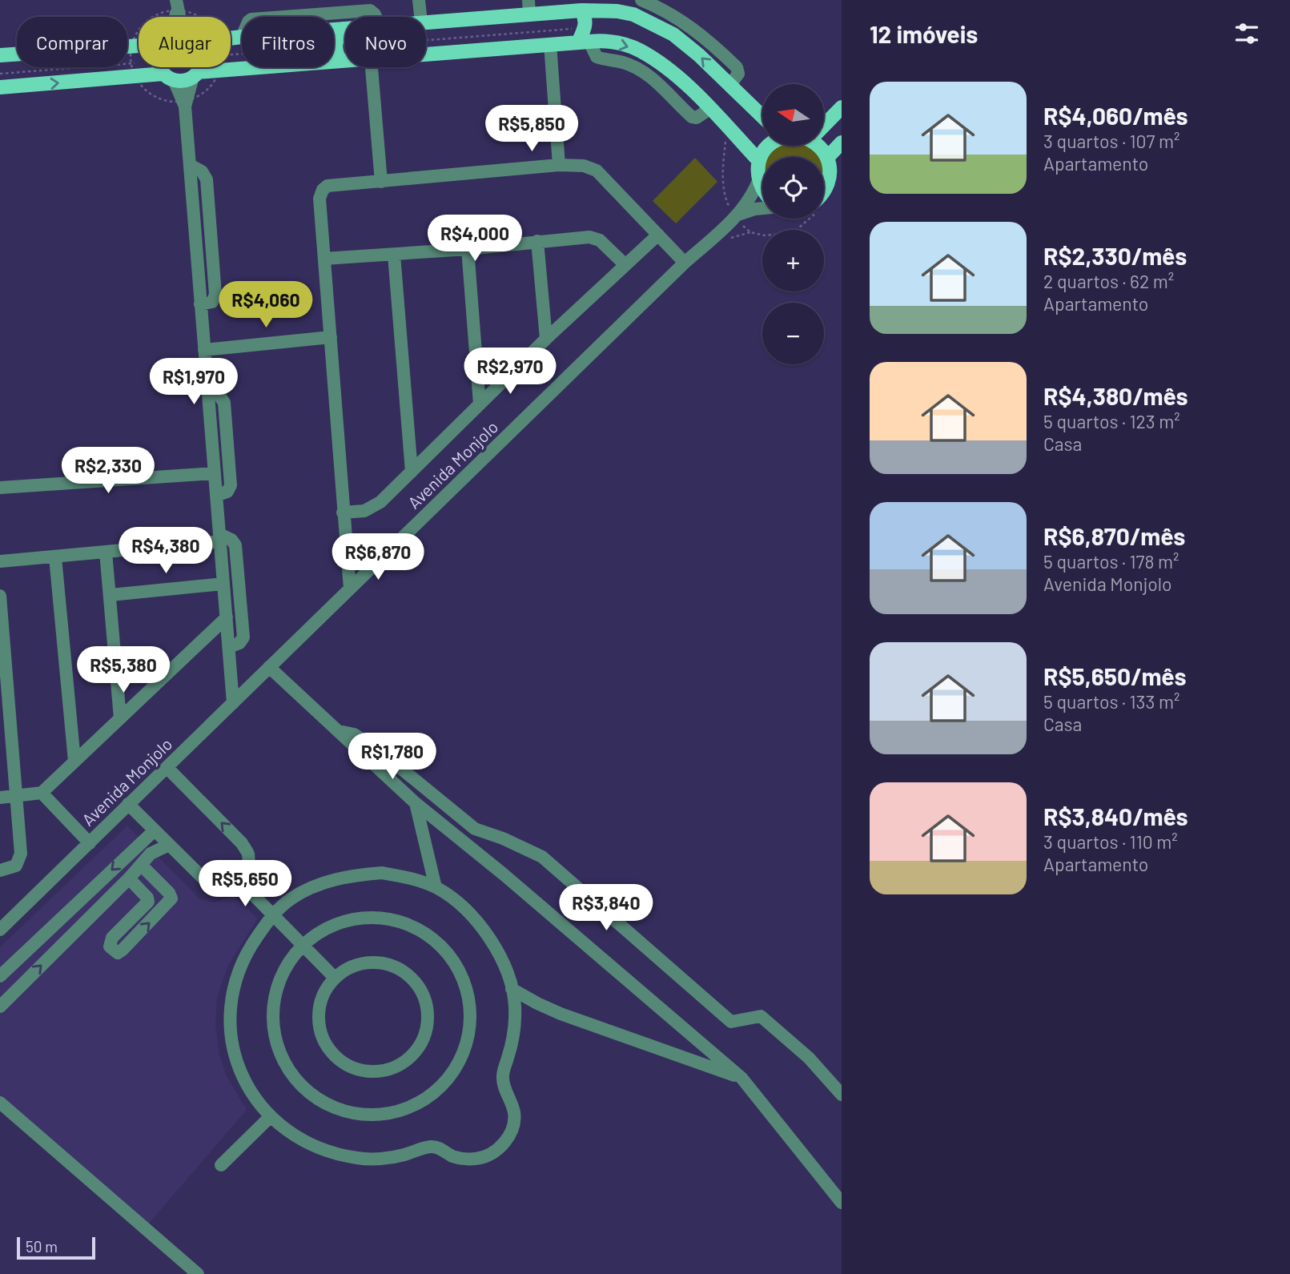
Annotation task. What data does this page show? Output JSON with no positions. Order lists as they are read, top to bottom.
{
  "streets": {
    "street": ["Avenida Monjolo"]
  },
  "scale_bar": "50 m",
  "north": "left",
  "page": {
    "heading": "12 imóveis",
    "chip": [
      "Comprar",
      "Alugar",
      "Filtros",
      "Novo"
    ],
    "list": [
      {
        "name": "R$4,060/mês",
        "note": "3 quartos · 107 m² · Apartamento"
      },
      {
        "name": "R$2,330/mês",
        "note": "2 quartos · 62 m² · Apartamento"
      },
      {
        "name": "R$4,380/mês",
        "note": "5 quartos · 123 m² · Casa"
      },
      {
        "name": "R$6,870/mês",
        "note": "5 quartos · 178 m² · Avenida Monjolo"
      },
      {
        "name": "R$5,650/mês",
        "note": "5 quartos · 133 m² · Casa"
      },
      {
        "name": "R$3,840/mês",
        "note": "3 quartos · 110 m² · Apartamento"
      }
    ],
    "map_buttons": ["+", "−"],
    "price": [
      "R$5,850",
      "R$4,000",
      "R$4,060",
      "R$2,970",
      "R$1,970",
      "R$2,330",
      "R$4,380",
      "R$6,870",
      "R$5,380",
      "R$1,780",
      "R$5,650",
      "R$3,840"
    ],
    "scale": "50 m"
  }
}
